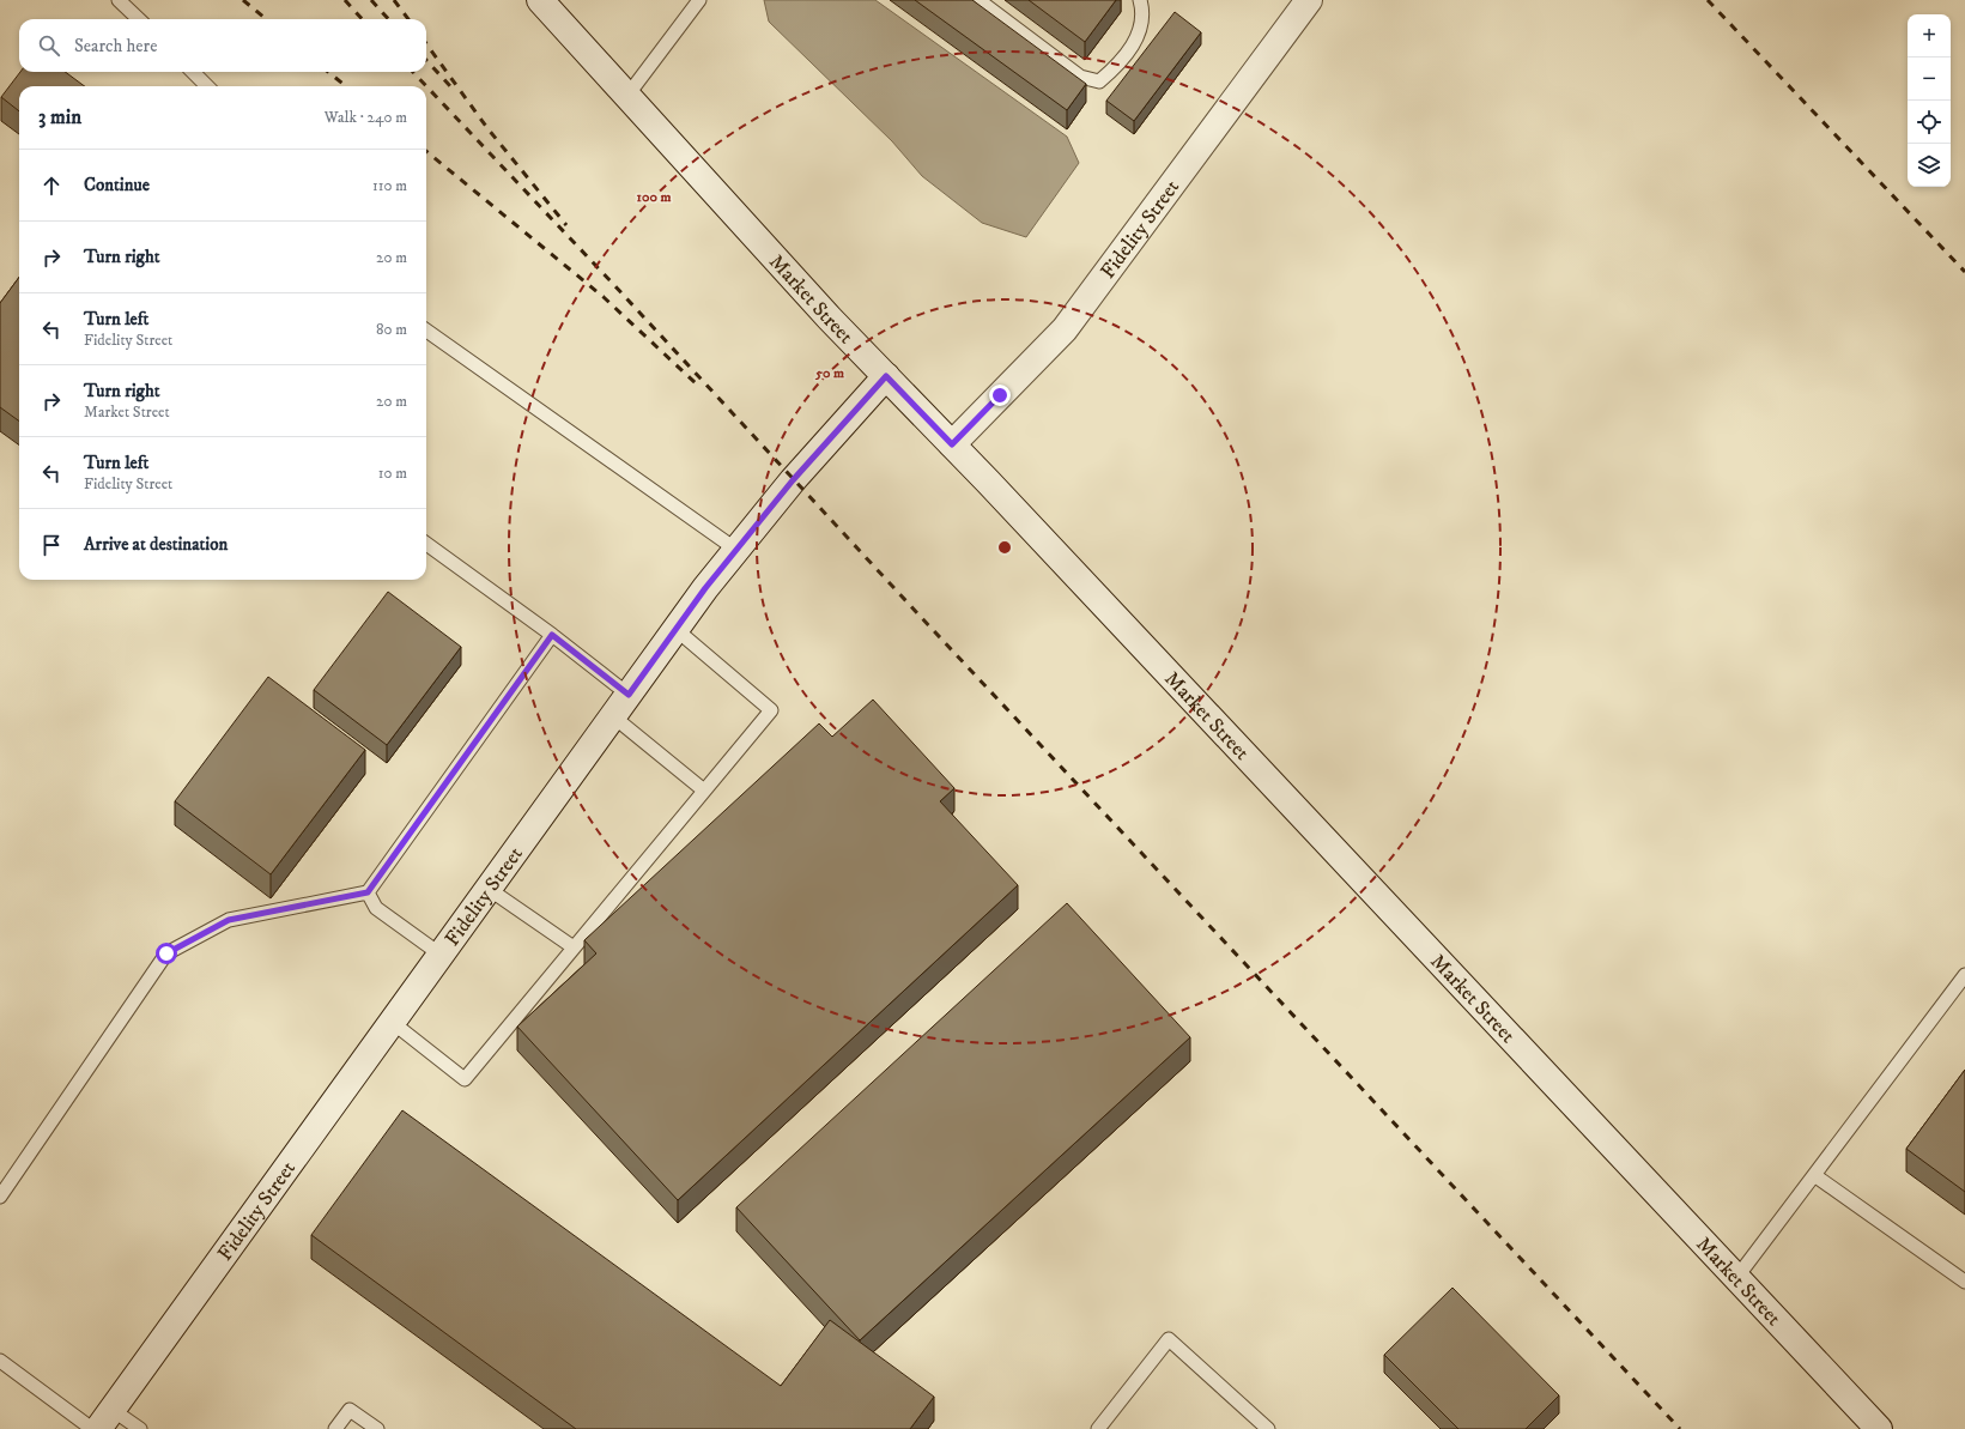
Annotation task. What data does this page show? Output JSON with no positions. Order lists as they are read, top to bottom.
{
  "streets": {
    "main road": ["Fidelity Street", "Market Street"]
  },
  "crossings": [
    ["Fidelity Street", "Market Street"]
  ],
  "page": {
    "map_buttons": ["+", "−"],
    "search": "Search here",
    "heading": ["3 min", "Walk · 240 m"],
    "list": [
      ["Continue", "110 m"],
      ["Turn right", "20 m"],
      ["Turn left", "Fidelity Street", "80 m"],
      ["Turn right", "Market Street", "20 m"],
      ["Turn left", "Fidelity Street", "10 m"],
      "Arrive at destination"
    ]
  },
  "rings": ["100 m", "50 m"]
}
